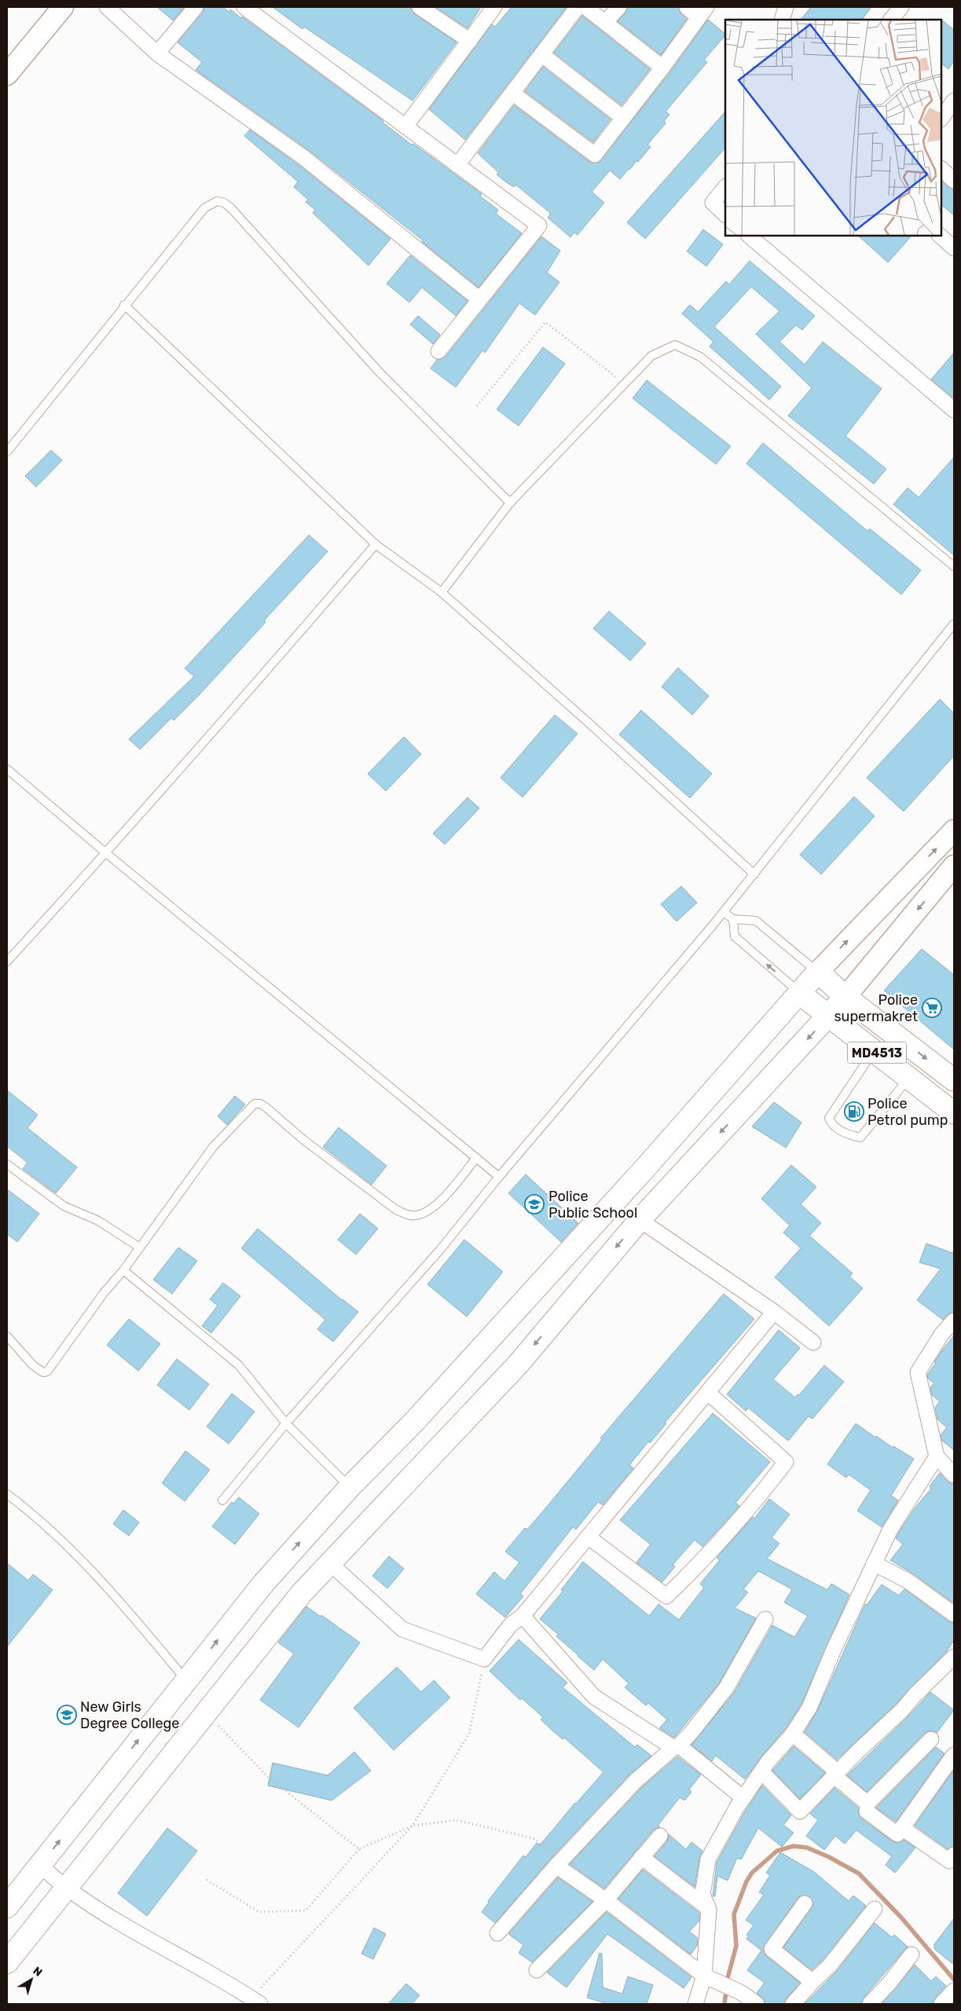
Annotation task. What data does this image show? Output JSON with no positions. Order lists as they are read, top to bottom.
{
  "streets": {
    "main road": ["MD4513"]
  },
  "places": {
    "supermarket": ["Police supermakret"],
    "fuel station": ["Police Petrol pump"],
    "school or university": ["Police Public School", "New Girls Degree College"]
  },
  "north": "top right"
}
